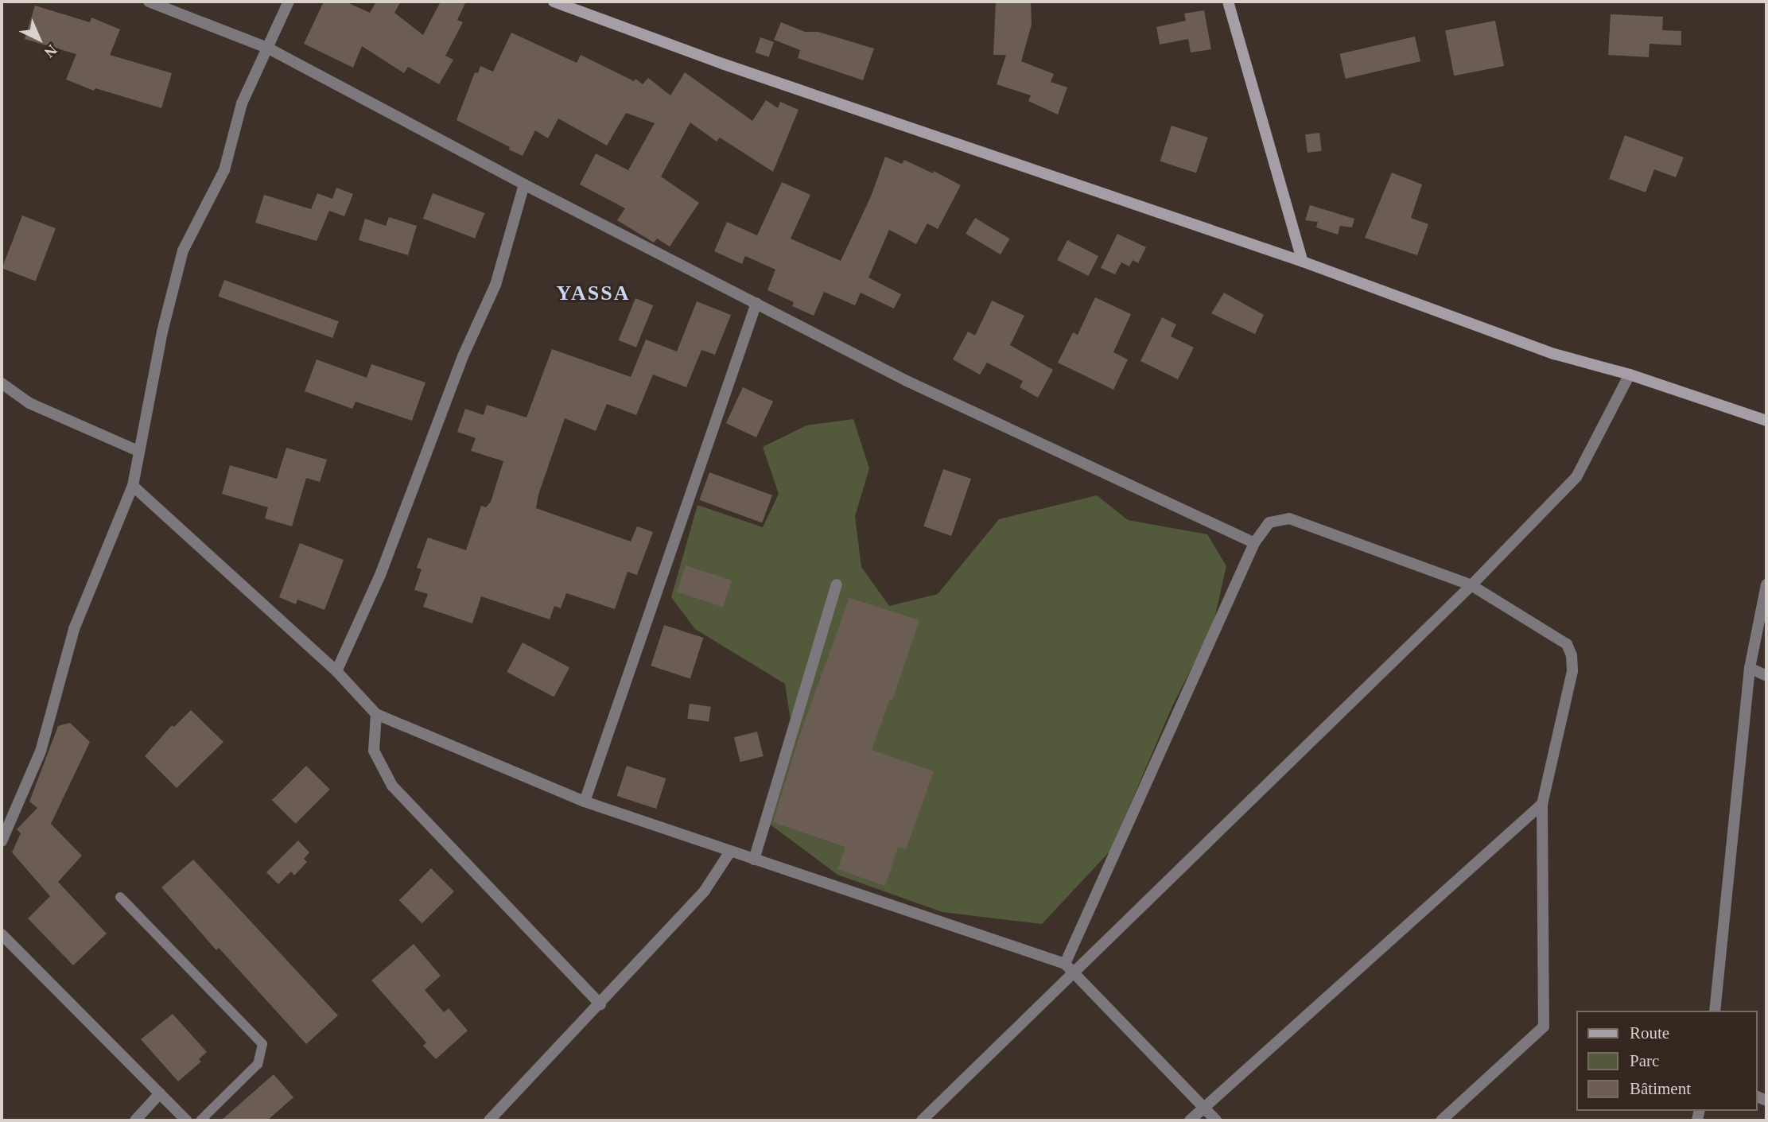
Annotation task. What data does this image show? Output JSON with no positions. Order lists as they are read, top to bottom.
{
  "districts": ["YASSA"],
  "legend": ["Route", "Parc", "Bâtiment"],
  "north": "bottom right"
}
